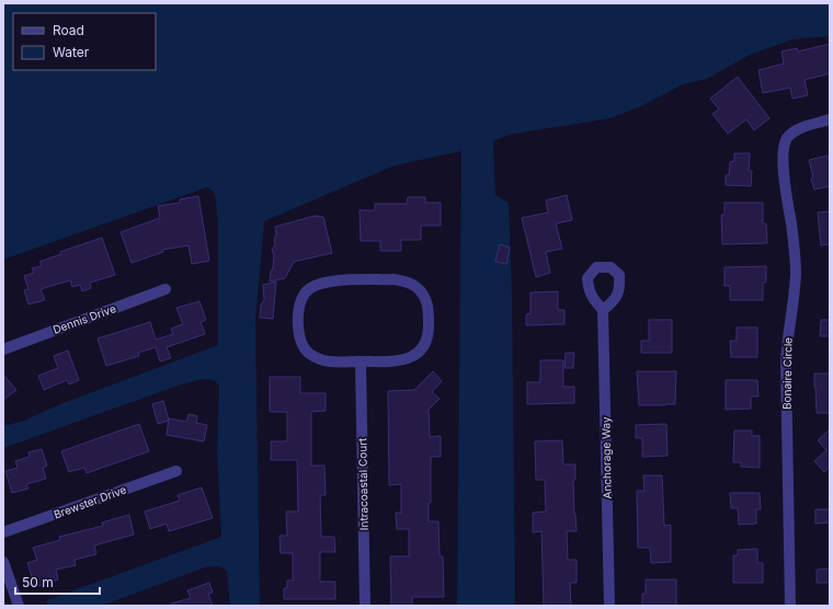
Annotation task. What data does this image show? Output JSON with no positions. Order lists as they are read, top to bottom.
{
  "streets": {
    "street": [
      "Dennis Drive",
      "Bonaire Circle",
      "Anchorage Way",
      "Intracoastal Court",
      "Brewster Drive"
    ]
  },
  "legend": ["Road", "Water"],
  "scale_bar": "50 m"
}
